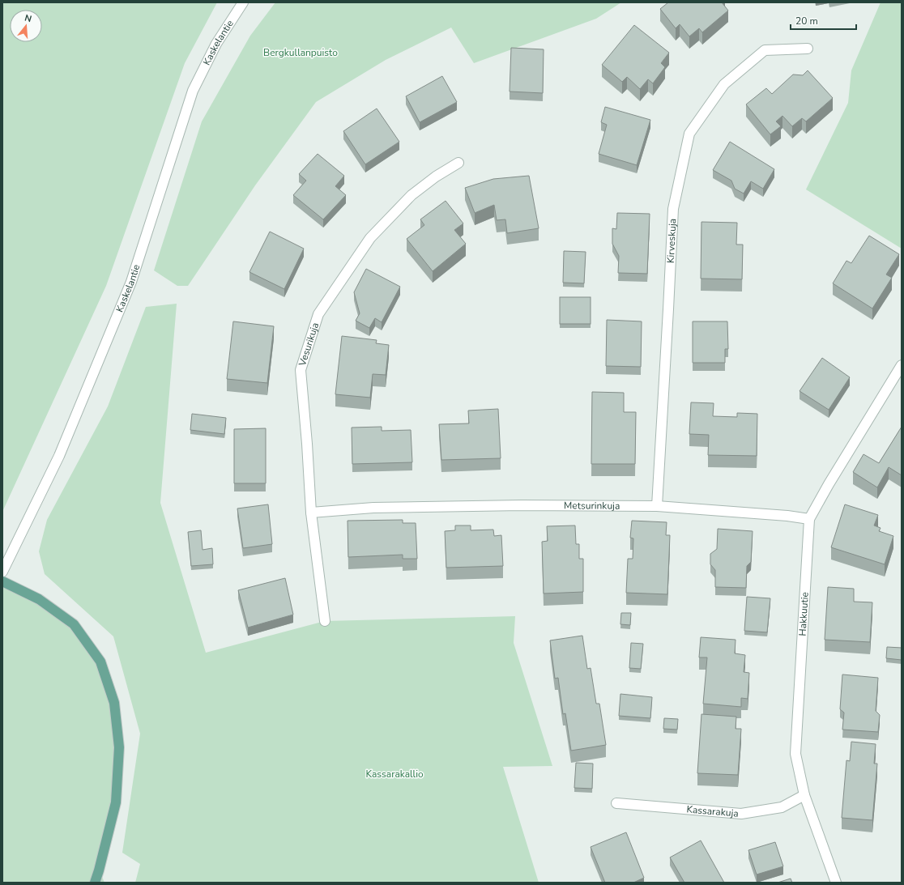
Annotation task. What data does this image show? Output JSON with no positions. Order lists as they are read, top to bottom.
{
  "streets": {
    "street": [
      "Kaskelantie",
      "Kirveskuja",
      "Vesurikuja",
      "Metsurinkuja",
      "Hakkuutie",
      "Kassarakuja"
    ]
  },
  "crossings": [
    ["Kirveskuja", "Metsurinkuja"],
    ["Vesurikuja", "Metsurinkuja"],
    ["Metsurinkuja", "Hakkuutie"],
    ["Hakkuutie", "Kassarakuja"]
  ],
  "parks": ["Bergkullanpuisto", "Kassarakallio"],
  "scale_bar": "20 m",
  "north": "top"
}
